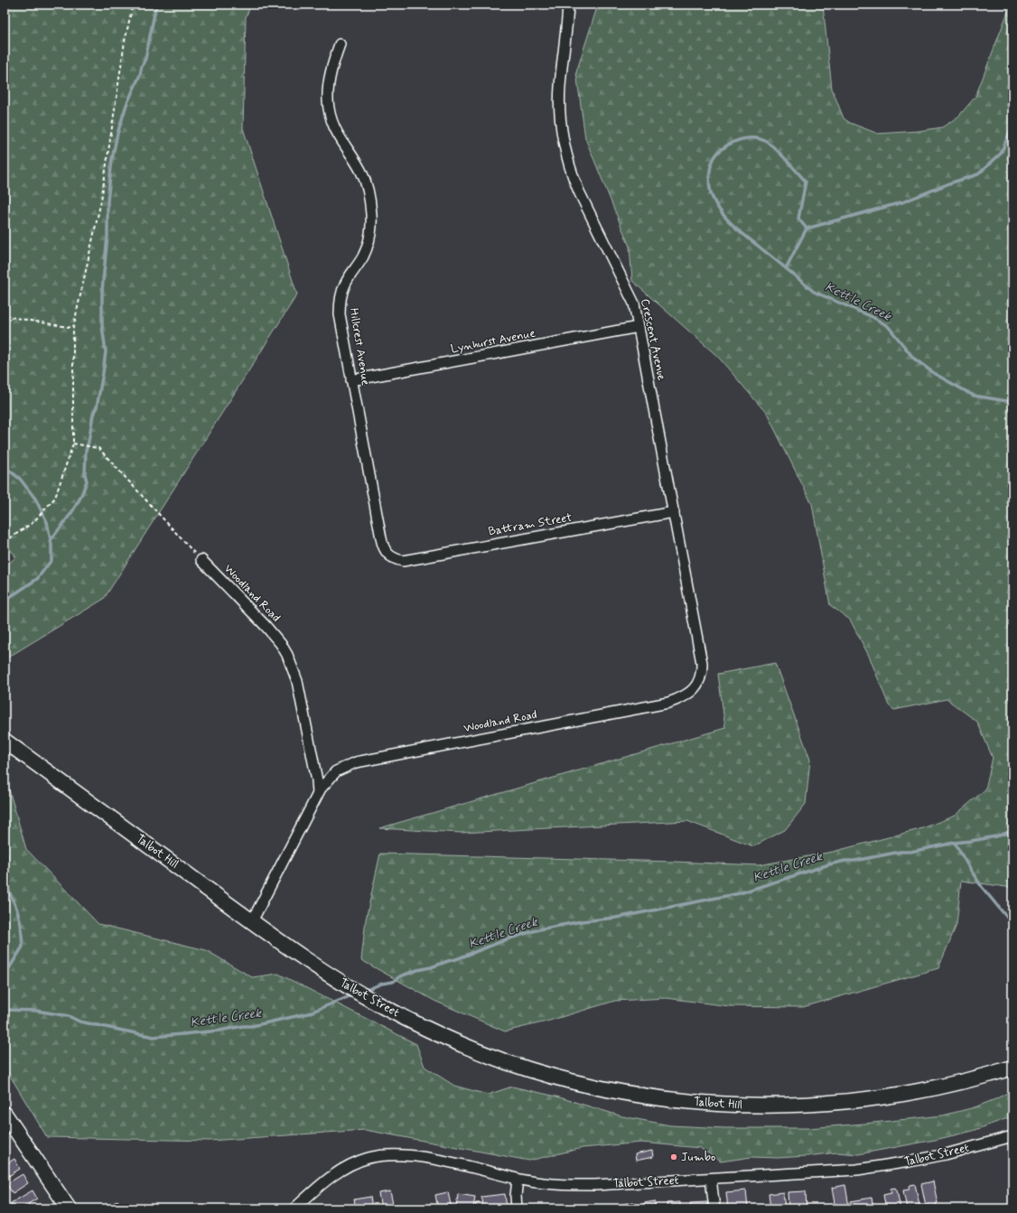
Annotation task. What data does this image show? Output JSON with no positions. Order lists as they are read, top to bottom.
{
  "streets": {
    "main road": ["Talbot Hill", "Talbot Street"],
    "street": [
      "Crescent Avenue",
      "Lynhurst Avenue",
      "Hillcrest Avenue",
      "Battram Street",
      "Woodland Road"
    ]
  },
  "crossings": [
    ["Crescent Avenue", "Lynhurst Avenue"],
    ["Crescent Avenue", "Battram Street"],
    ["Crescent Avenue", "Woodland Road"],
    ["Lynhurst Avenue", "Hillcrest Avenue"],
    ["Hillcrest Avenue", "Battram Street"],
    ["Woodland Road", "Talbot Hill"],
    ["Talbot Hill", "Talbot Street"]
  ],
  "water": ["Kettle Creek"],
  "places": ["Jumbo"]
}
